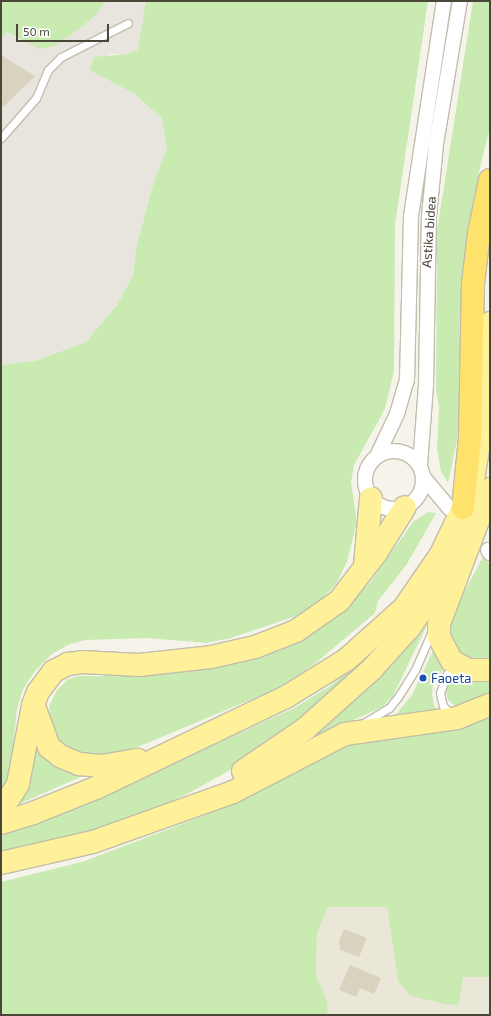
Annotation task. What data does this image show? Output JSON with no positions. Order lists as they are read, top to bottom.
{
  "streets": {
    "street": ["Astika bidea"]
  },
  "places": ["Faoeta"],
  "scale_bar": "50 m"
}
